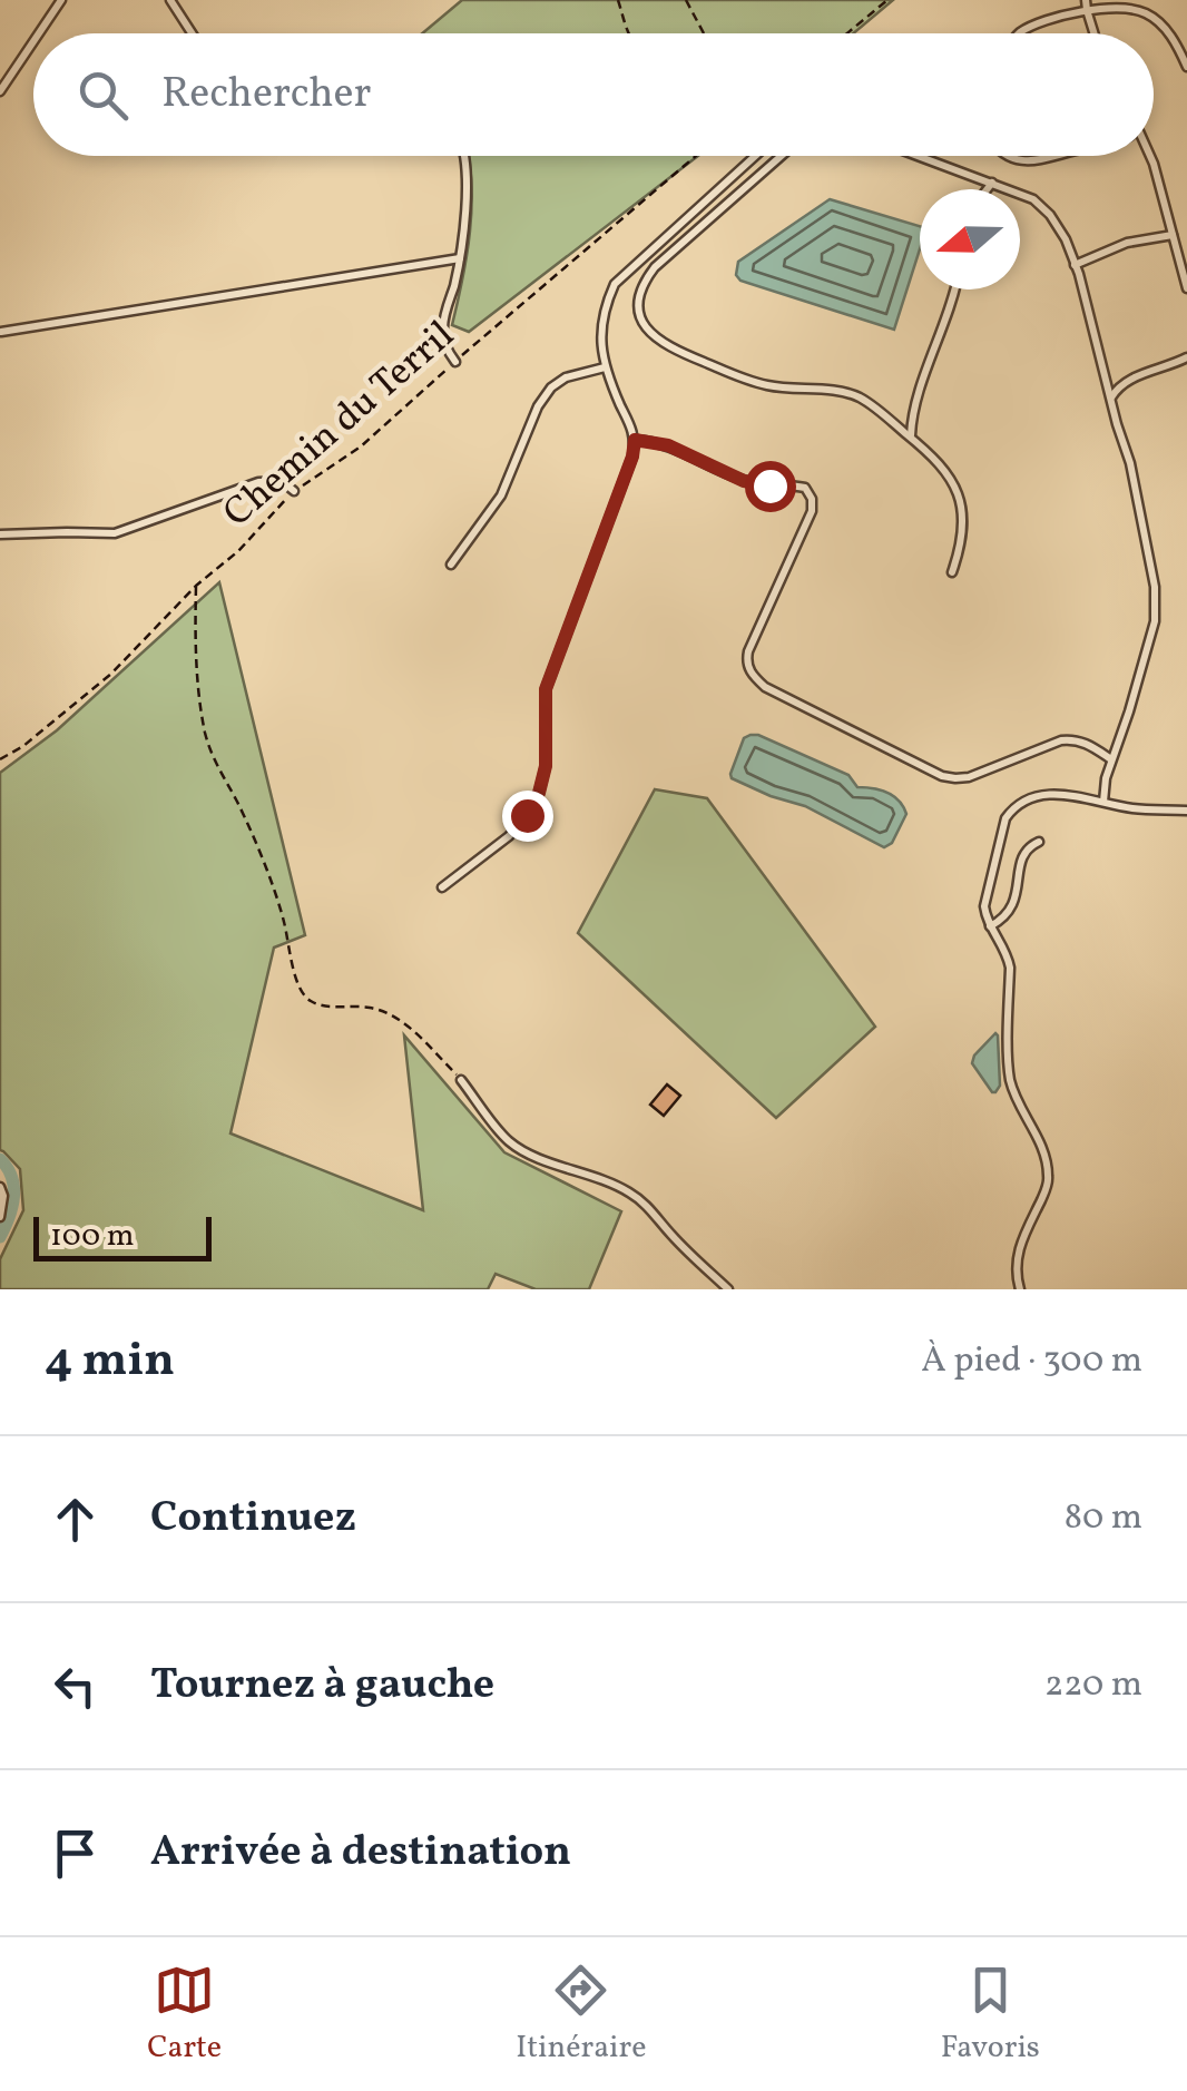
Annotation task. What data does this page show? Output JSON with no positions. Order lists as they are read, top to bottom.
{
  "streets": {
    "path": ["Chemin du Terril"]
  },
  "scale_bar": "100 m",
  "north": "left",
  "page": {
    "search": "Rechercher",
    "scale": "100 m",
    "heading": ["4 min", "À pied · 300 m"],
    "list": [
      ["Continuez", "80 m"],
      ["Tournez à gauche", "220 m"],
      "Arrivée à destination"
    ],
    "nav": ["Carte", "Itinéraire", "Favoris"]
  }
}
